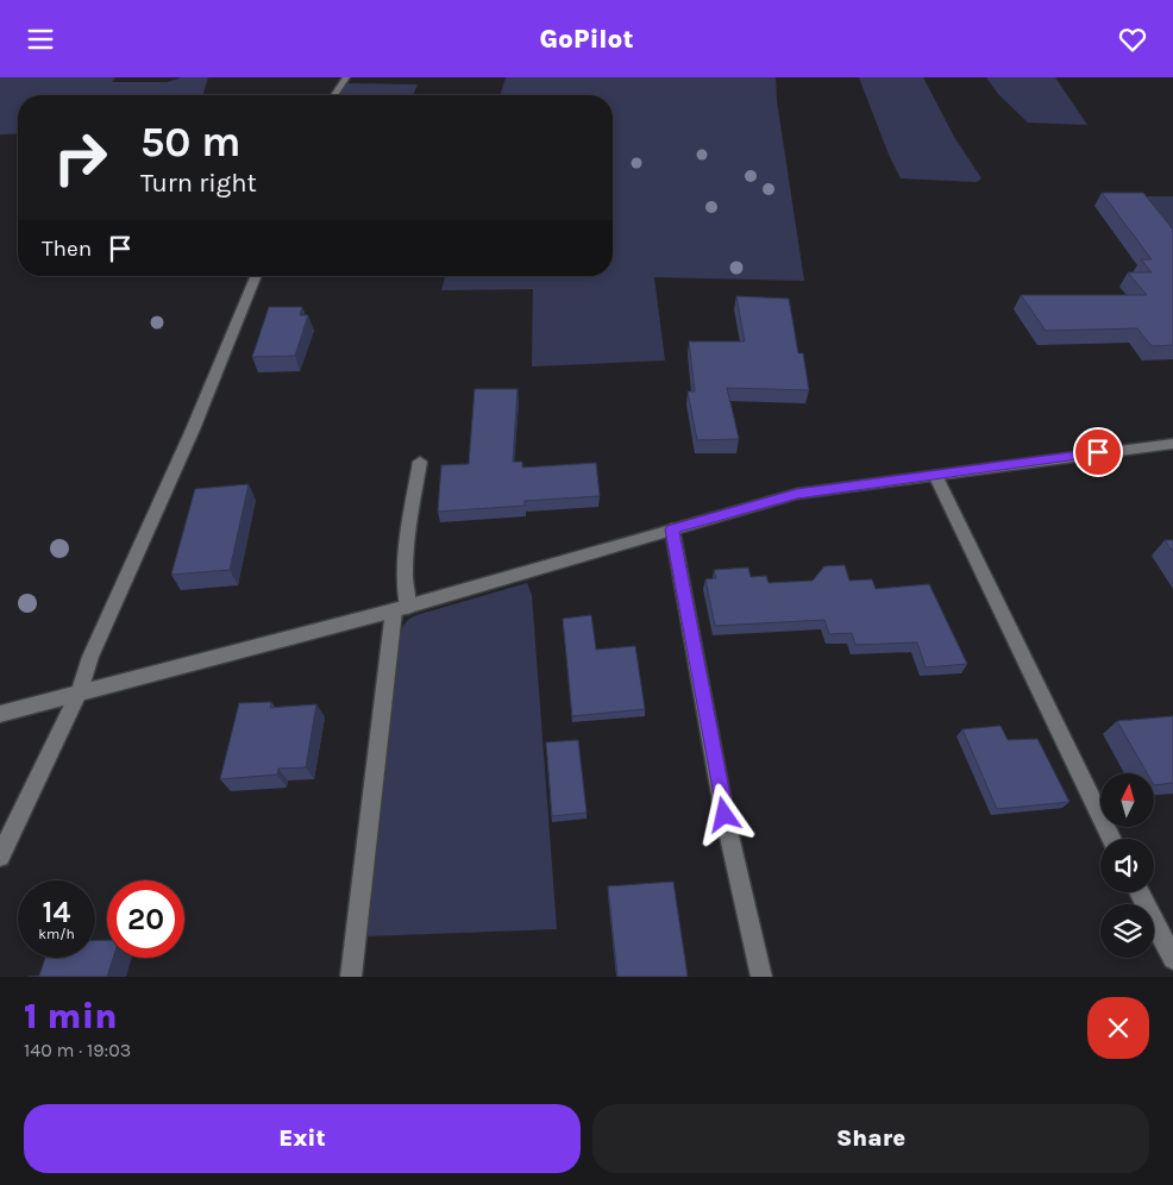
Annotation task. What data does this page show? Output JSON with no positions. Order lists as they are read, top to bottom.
{
  "north": "top",
  "page": {
    "header": "GoPilot",
    "turn": ["50 m", "Turn right"],
    "then": "Then",
    "speed": "14 km/h",
    "limit": "20",
    "heading": ["1 min", "140 m · 19:03"],
    "buttons": ["Exit", "Share"]
  }
}
